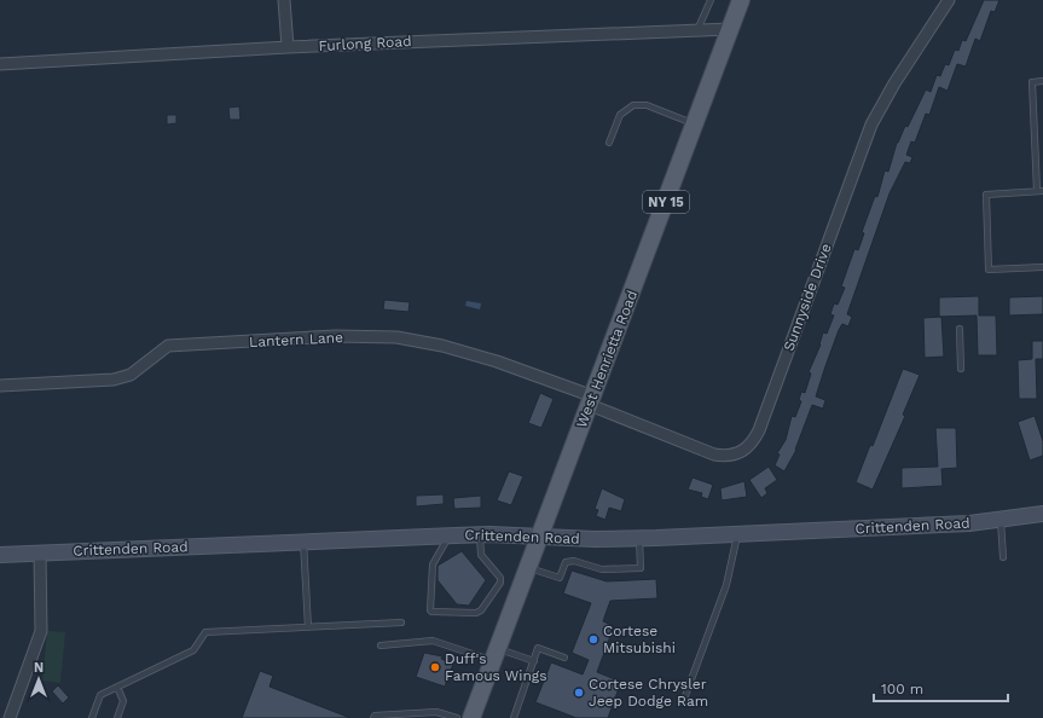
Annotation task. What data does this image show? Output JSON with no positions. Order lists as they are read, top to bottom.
{
  "streets": {
    "main road": ["NY 15", "West Henrietta Road"],
    "street": [
      "Furlong Road",
      "Sunnyside Drive",
      "Lantern Lane",
      "Crittenden Road"
    ]
  },
  "crossings": [
    ["Furlong Road", "West Henrietta Road"],
    ["Sunnyside Drive", "Lantern Lane"],
    ["Sunnyside Drive", "West Henrietta Road"],
    ["Lantern Lane", "West Henrietta Road"],
    ["West Henrietta Road", "Crittenden Road"]
  ],
  "places": ["Cortese Mitsubishi", "Duff's Famous Wings", "Cortese Chrysler Jeep Dodge Ram"],
  "scale_bar": "100 m",
  "north": "top"
}
